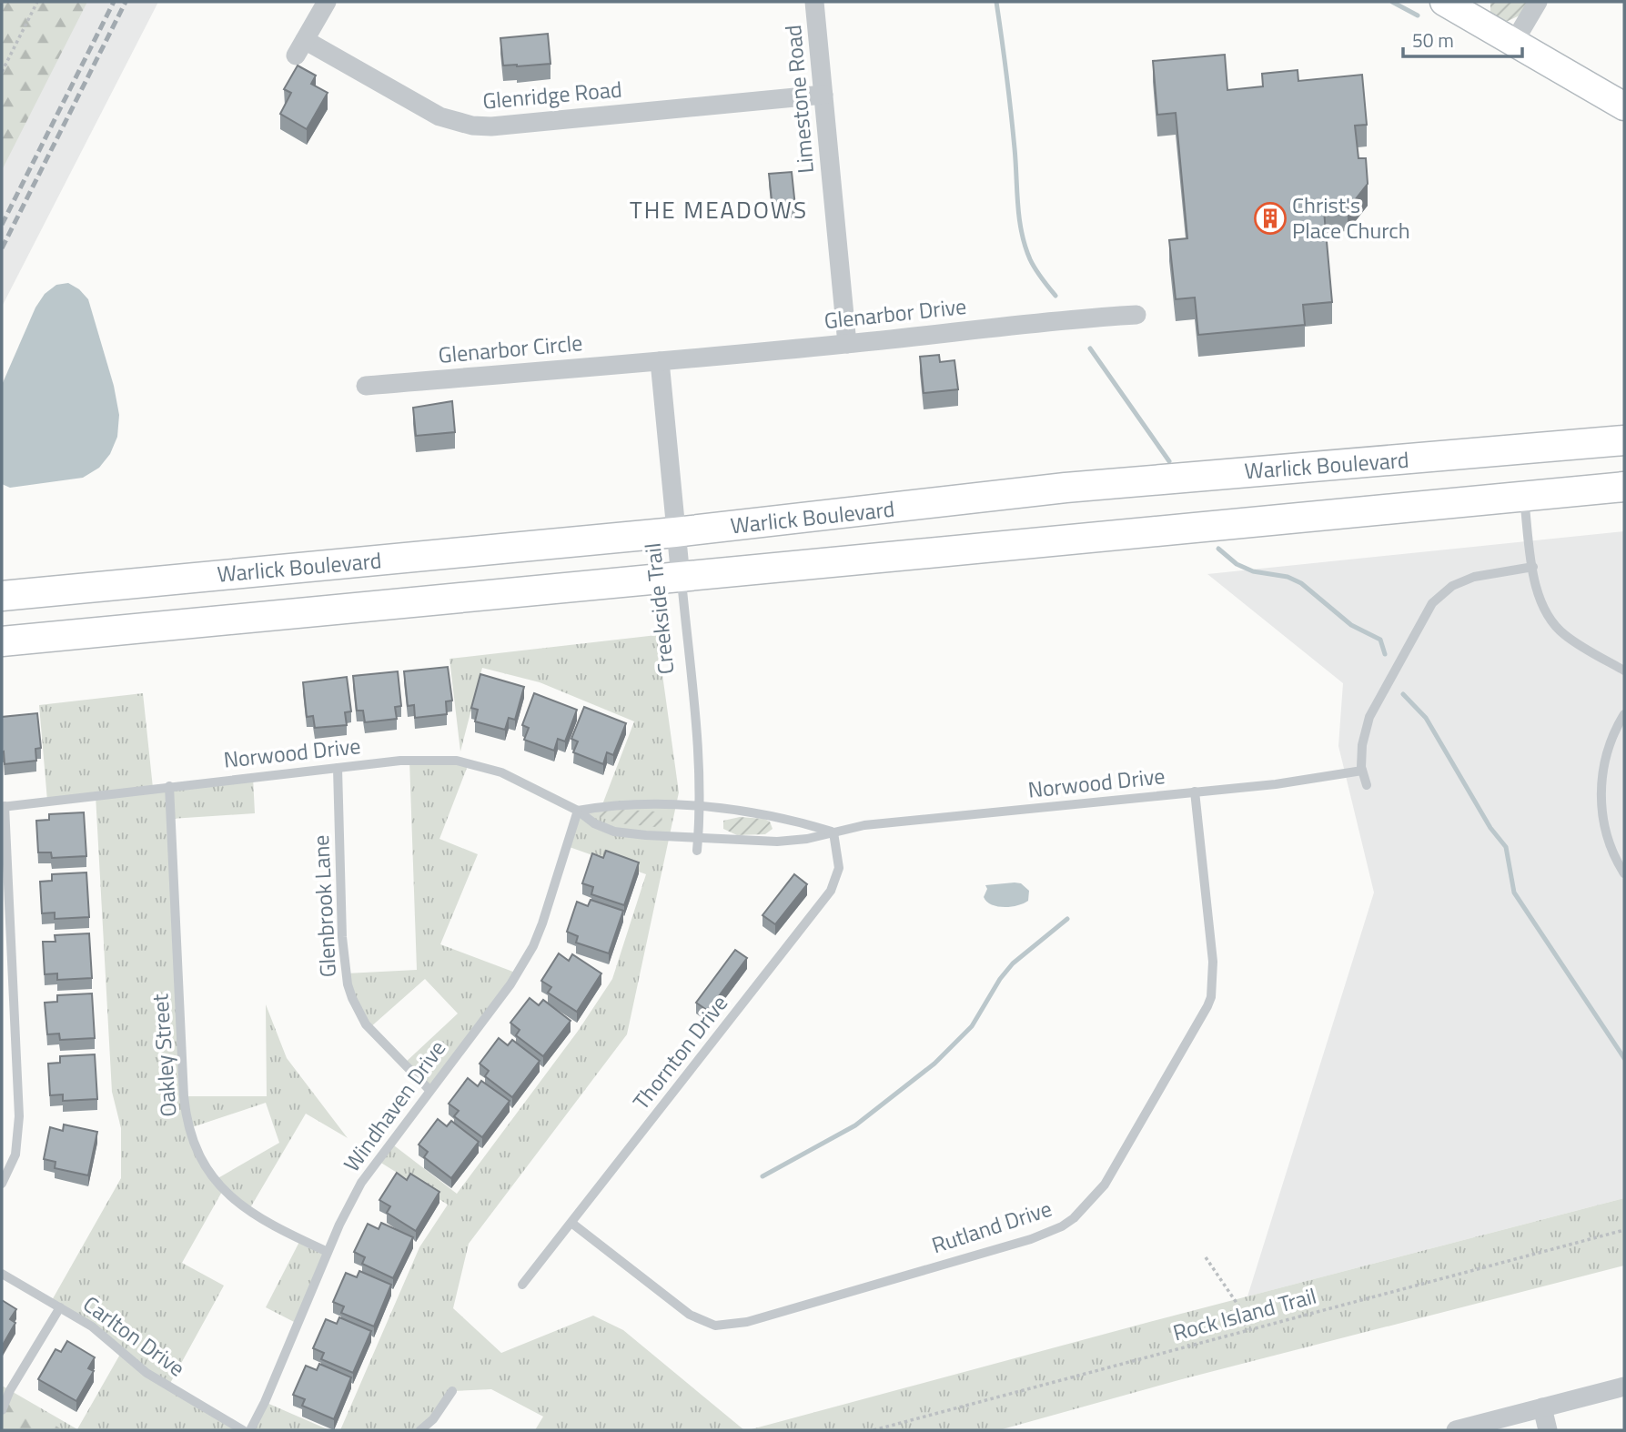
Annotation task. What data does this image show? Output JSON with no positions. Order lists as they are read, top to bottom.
{
  "streets": {
    "main road": ["Warlick Boulevard"],
    "street": [
      "Glenridge Road",
      "Limestone Road",
      "Glenarbor Drive",
      "Glenarbor Circle",
      "Creekside Trail"
    ],
    "lane": [
      "Norwood Drive",
      "Glenbrook Lane",
      "Thornton Drive",
      "Oakley Street",
      "Windhaven Drive",
      "Rutland Drive",
      "Carlton Drive"
    ],
    "path": ["Rock Island Trail"]
  },
  "crossings": [
    ["Glenridge Road", "Limestone Road"],
    ["Limestone Road", "Glenarbor Drive"],
    ["Glenarbor Drive", "Glenarbor Circle"],
    ["Glenarbor Drive", "Creekside Trail"],
    ["Glenarbor Circle", "Creekside Trail"],
    ["Warlick Boulevard", "Creekside Trail"],
    ["Creekside Trail", "Norwood Drive"],
    ["Norwood Drive", "Glenbrook Lane"],
    ["Norwood Drive", "Thornton Drive"],
    ["Norwood Drive", "Oakley Street"],
    ["Norwood Drive", "Windhaven Drive"],
    ["Norwood Drive", "Rutland Drive"],
    ["Glenbrook Lane", "Windhaven Drive"],
    ["Thornton Drive", "Rutland Drive"],
    ["Oakley Street", "Windhaven Drive"]
  ],
  "districts": ["THE MEADOWS"],
  "places": {
    "building": ["Christ's Place Church"]
  },
  "scale_bar": "50 m"
}
